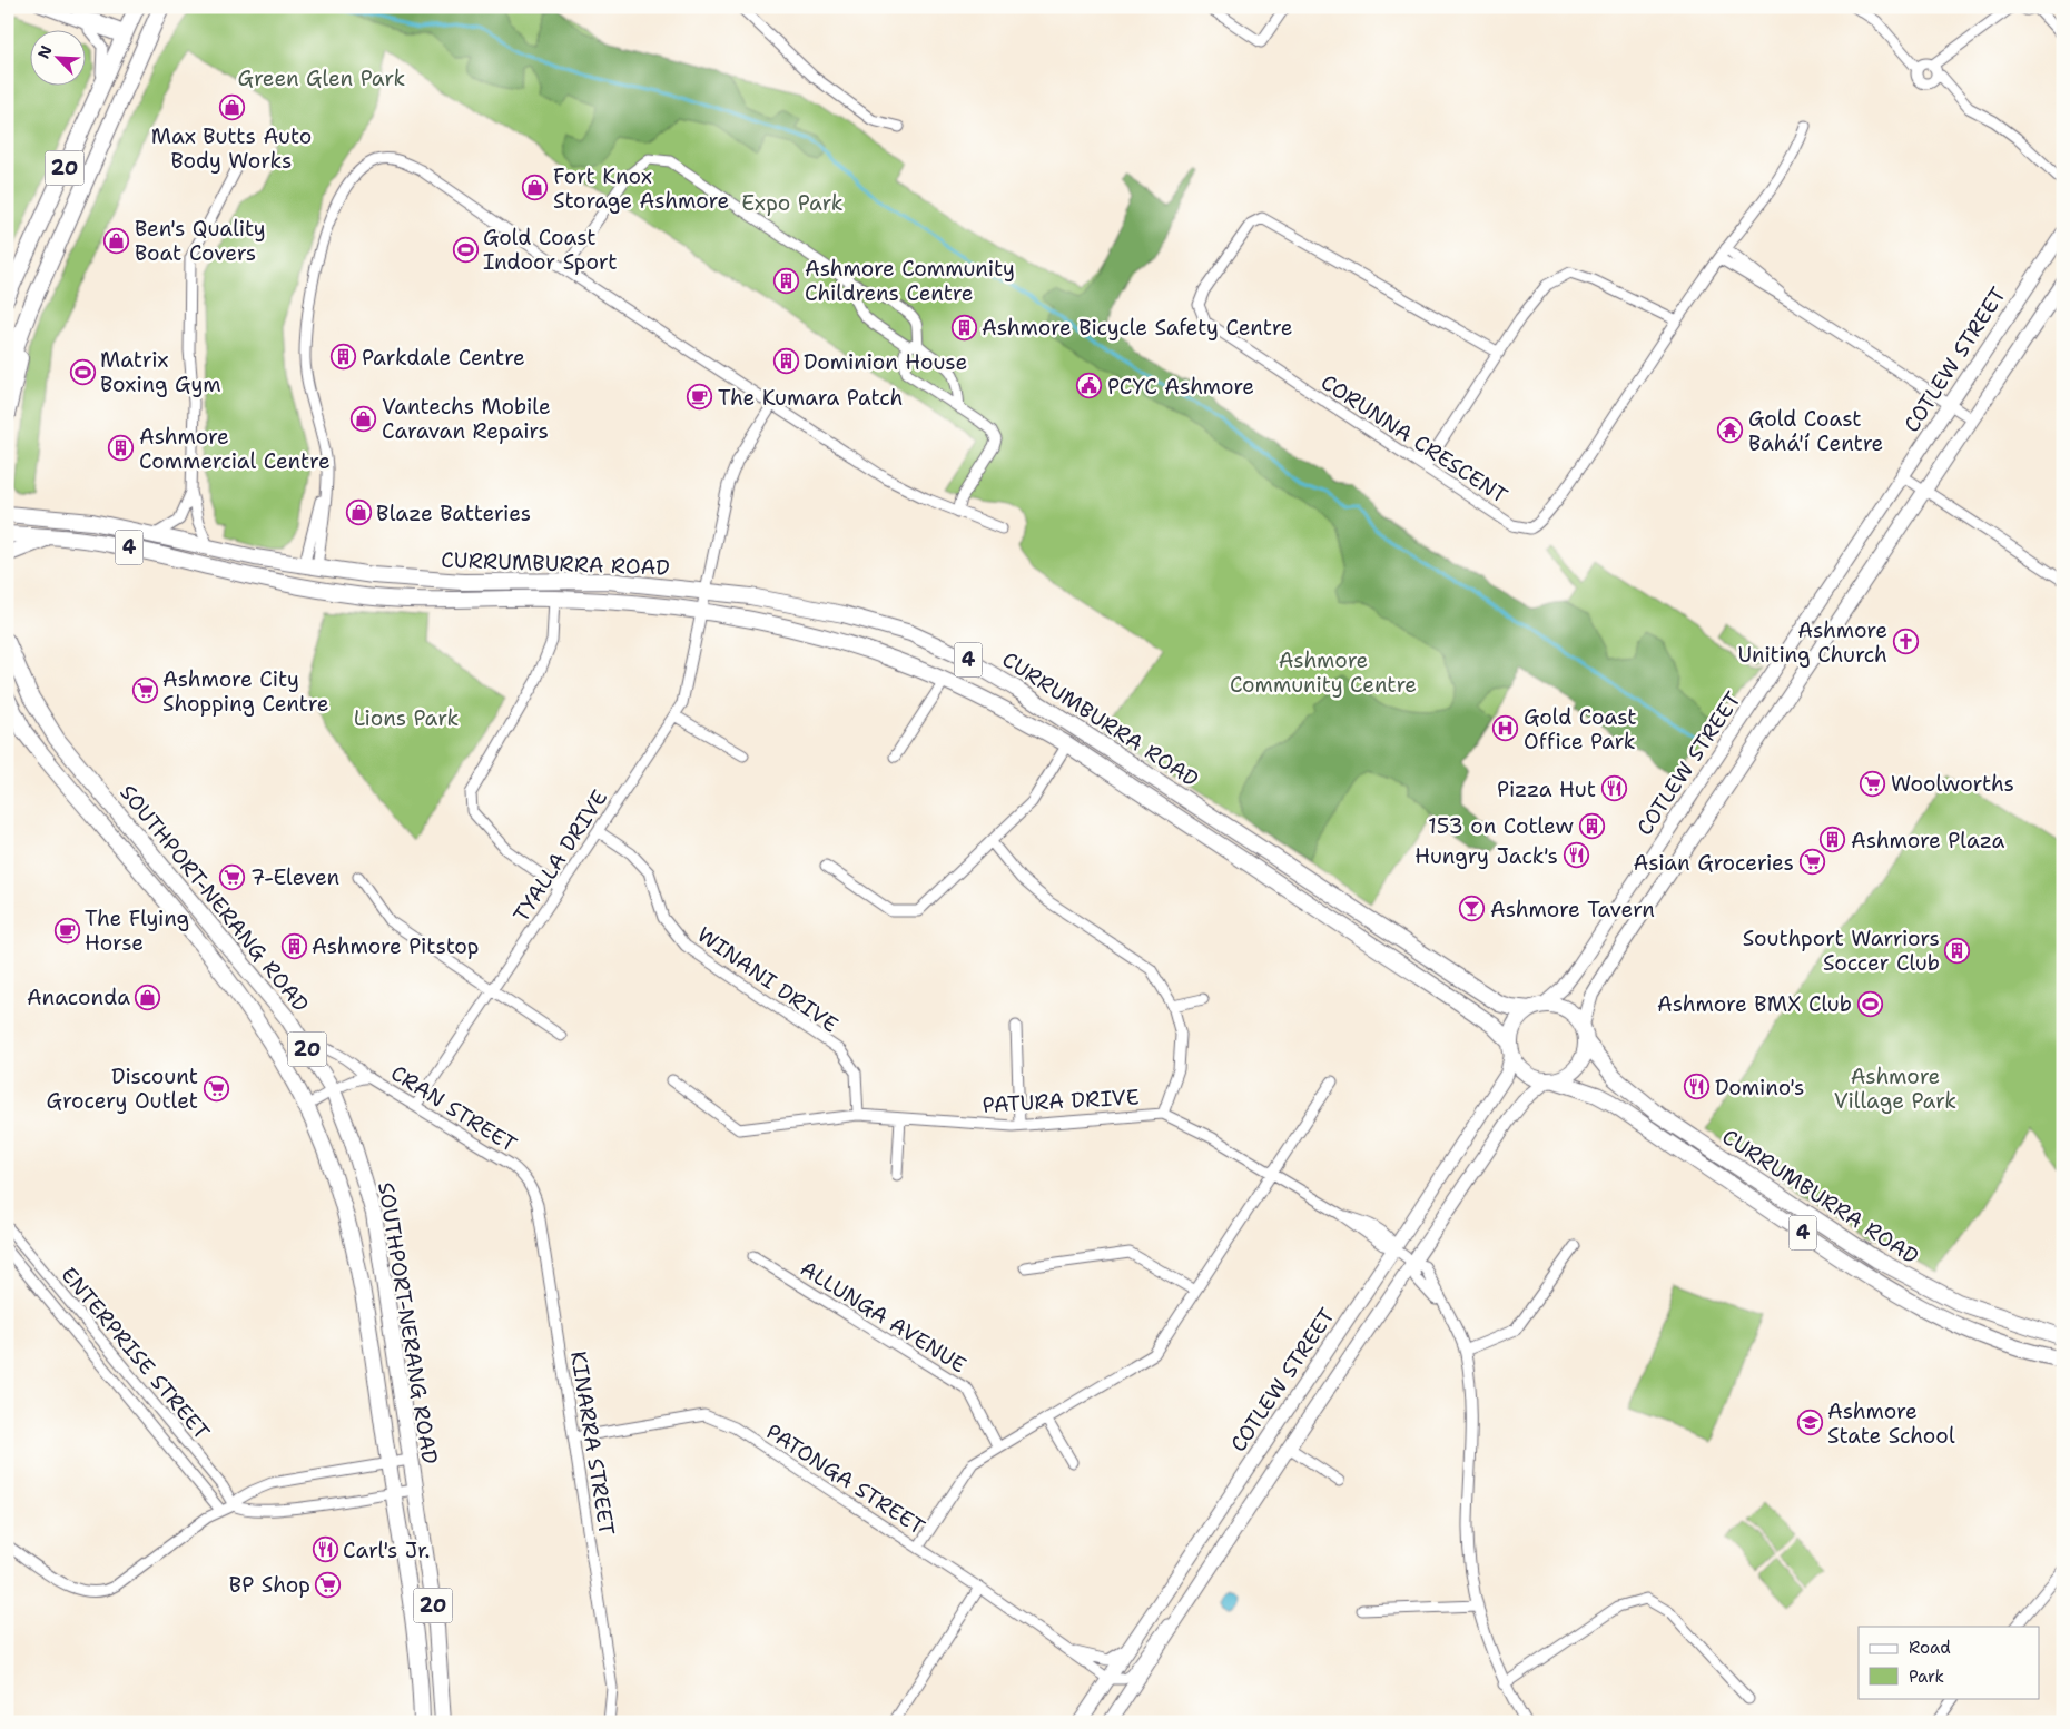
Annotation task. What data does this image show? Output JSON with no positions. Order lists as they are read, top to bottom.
{
  "streets": {
    "main road": [
      "20",
      "COTLEW STREET",
      "4",
      "CURRUMBURRA ROAD",
      "SOUTHPORT-NERANG ROAD"
    ],
    "street": [
      "CORUNNA CRESCENT",
      "TYALLA DRIVE",
      "WINANI DRIVE",
      "PATURA DRIVE",
      "CRAN STREET",
      "ALLUNGA AVENUE",
      "ENTERPRISE STREET",
      "KINARRA STREET",
      "PATONGA STREET"
    ]
  },
  "crossings": [
    ["COTLEW STREET", "4"],
    ["COTLEW STREET", "CURRUMBURRA ROAD"],
    ["COTLEW STREET", "PATURA DRIVE"],
    ["COTLEW STREET", "PATONGA STREET"],
    ["4", "CURRUMBURRA ROAD"],
    ["CURRUMBURRA ROAD", "TYALLA DRIVE"],
    ["TYALLA DRIVE", "WINANI DRIVE"],
    ["TYALLA DRIVE", "CRAN STREET"],
    ["SOUTHPORT-NERANG ROAD", "CRAN STREET"],
    ["WINANI DRIVE", "PATURA DRIVE"],
    ["CRAN STREET", "KINARRA STREET"],
    ["KINARRA STREET", "PATONGA STREET"]
  ],
  "parks": [
    "Green Glen Park",
    "Expo Park",
    "Ashmore Community Centre",
    "Lions Park",
    "Ashmore Village Park"
  ],
  "places": {
    "shop": [
      "Max Butts Auto Body Works",
      "Fort Knox Storage Ashmore",
      "Ben's Quality Boat Covers",
      "Vantechs Mobile Caravan Repairs",
      "Blaze Batteries",
      "Anaconda"
    ],
    "sports": ["Gold Coast Indoor Sport", "Matrix Boxing Gym", "Ashmore BMX Club"],
    "building": [
      "Ashmore Community Childrens Centre",
      "Ashmore Bicycle Safety Centre",
      "Parkdale Centre",
      "Dominion House",
      "Ashmore Commercial Centre",
      "153 on Cotlew",
      "Ashmore Plaza",
      "Ashmore Pitstop",
      "Southport Warriors Soccer Club"
    ],
    "public building": ["PCYC Ashmore"],
    "cafe": ["The Kumara Patch", "The Flying Horse"],
    "temple": ["Gold Coast Bahá'í Centre"],
    "church": ["Ashmore Uniting Church"],
    "supermarket": [
      "Ashmore City Shopping Centre",
      "Woolworths",
      "Asian Groceries",
      "7-Eleven",
      "Discount Grocery Outlet",
      "BP Shop"
    ],
    "hospital": ["Gold Coast Office Park"],
    "restaurant": [
      "Pizza Hut",
      "Hungry Jack's",
      "Domino's",
      "Carl's Jr."
    ],
    "bar": ["Ashmore Tavern"],
    "school or university": ["Ashmore State School"]
  },
  "legend": ["Road", "Park"],
  "north": "top left"
}
